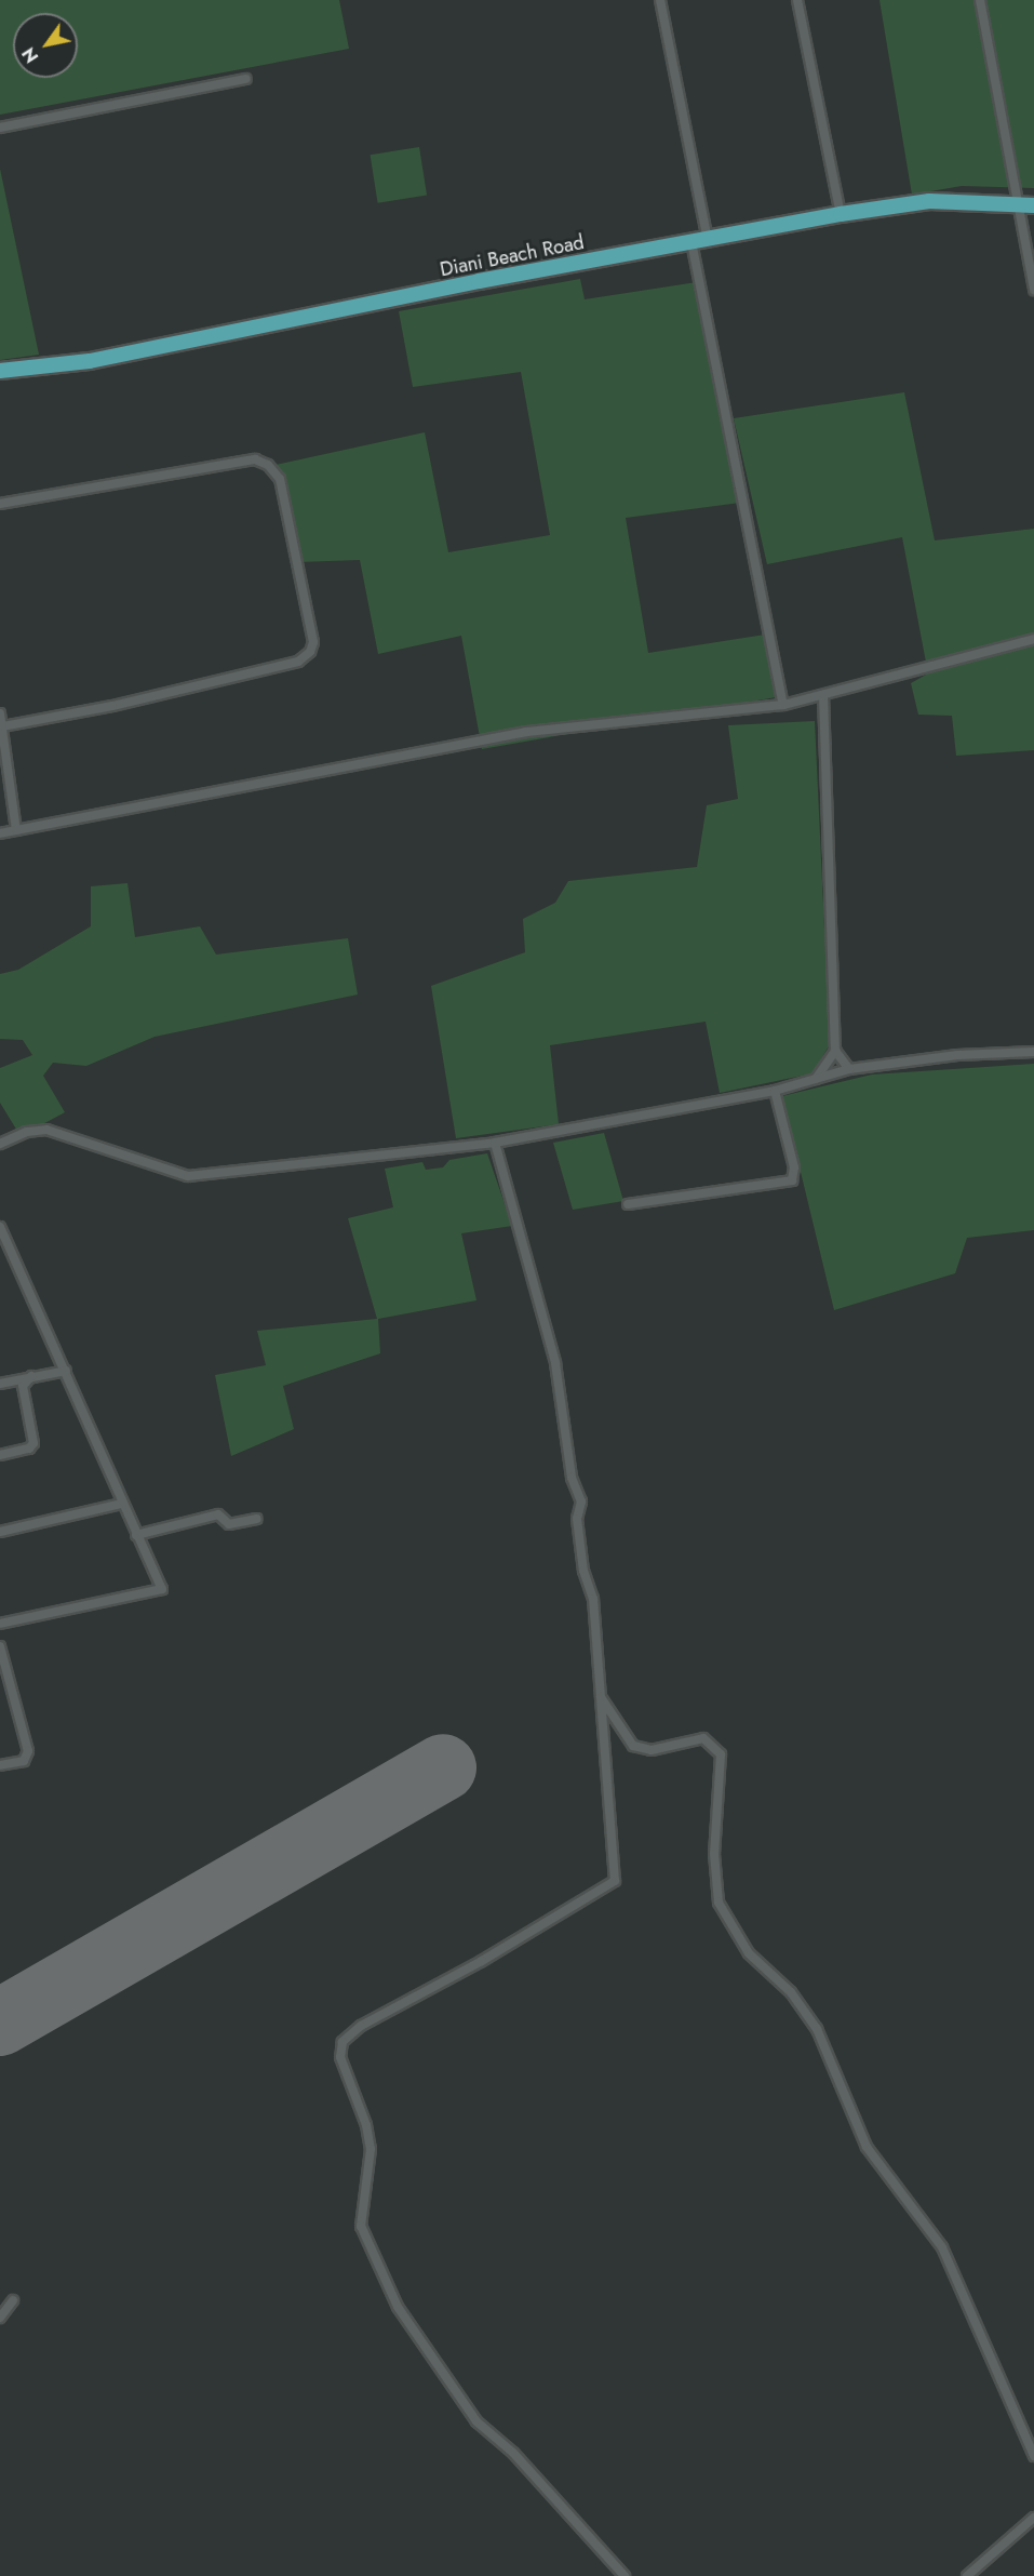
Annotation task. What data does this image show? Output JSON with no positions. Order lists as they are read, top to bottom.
{
  "streets": {
    "main road": ["Diani Beach Road"]
  },
  "north": "bottom left"
}
